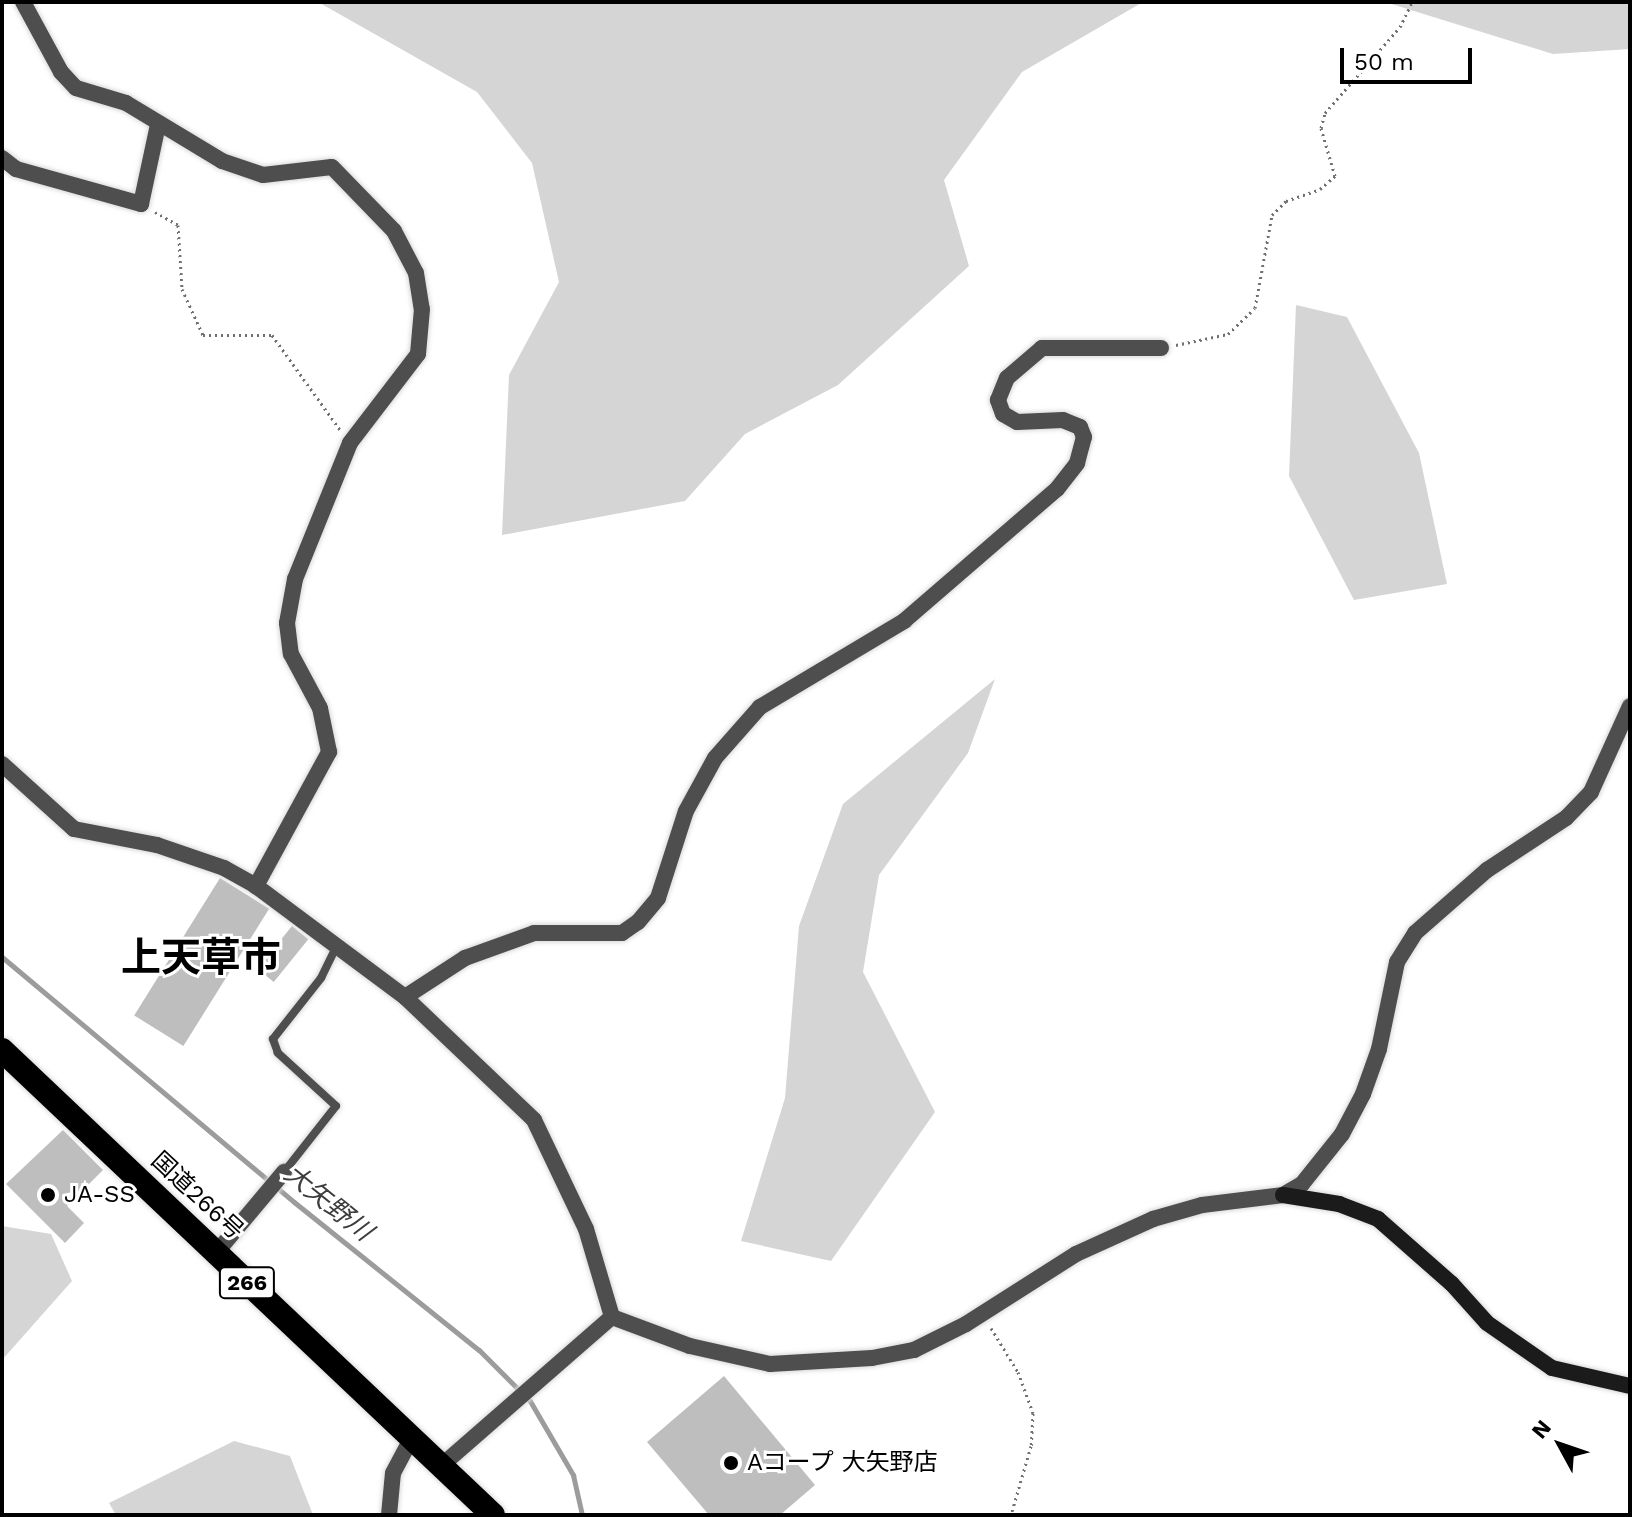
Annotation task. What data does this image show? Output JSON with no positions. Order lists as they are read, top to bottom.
{
  "streets": {
    "highway": ["国道266号", "266"]
  },
  "districts": ["上天草市"],
  "water": ["大矢野川"],
  "places": ["JA-SS", "Aコープ 大矢野店"],
  "scale_bar": "50 m",
  "north": "top left"
}
